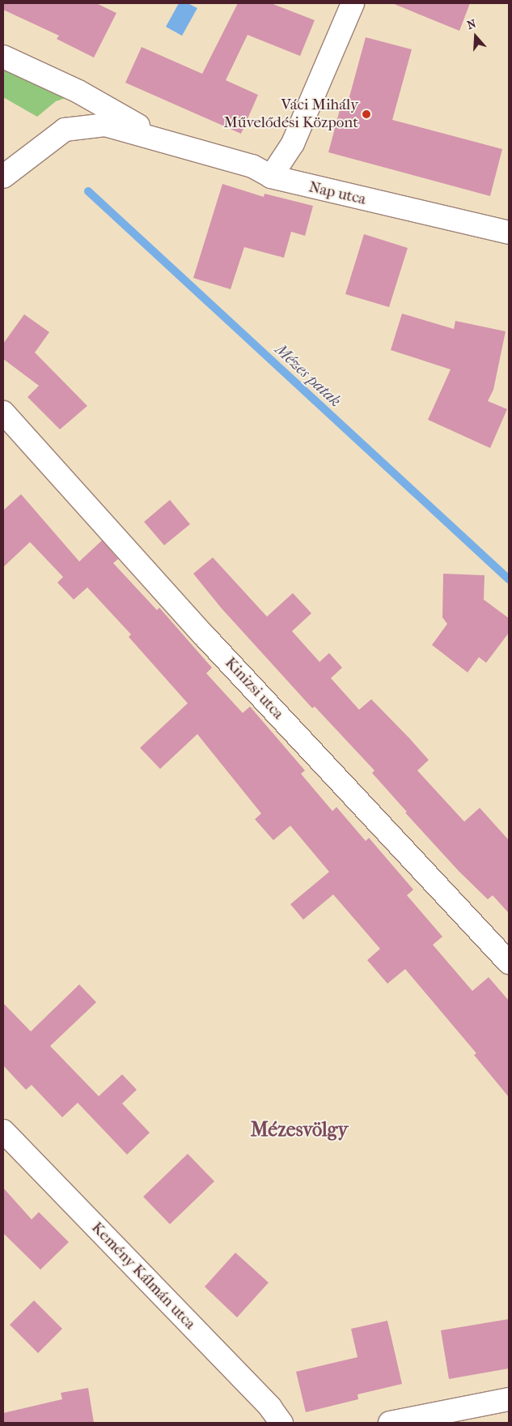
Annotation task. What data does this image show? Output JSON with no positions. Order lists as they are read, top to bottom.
{
  "streets": {
    "street": ["Nap utca", "Kinizsi utca", "Kemény Kálmán utca"]
  },
  "districts": ["Mézesvölgy"],
  "water": ["Mézes patak"],
  "places": ["Váci Mihály Művelődési Központ"],
  "north": "top"
}
